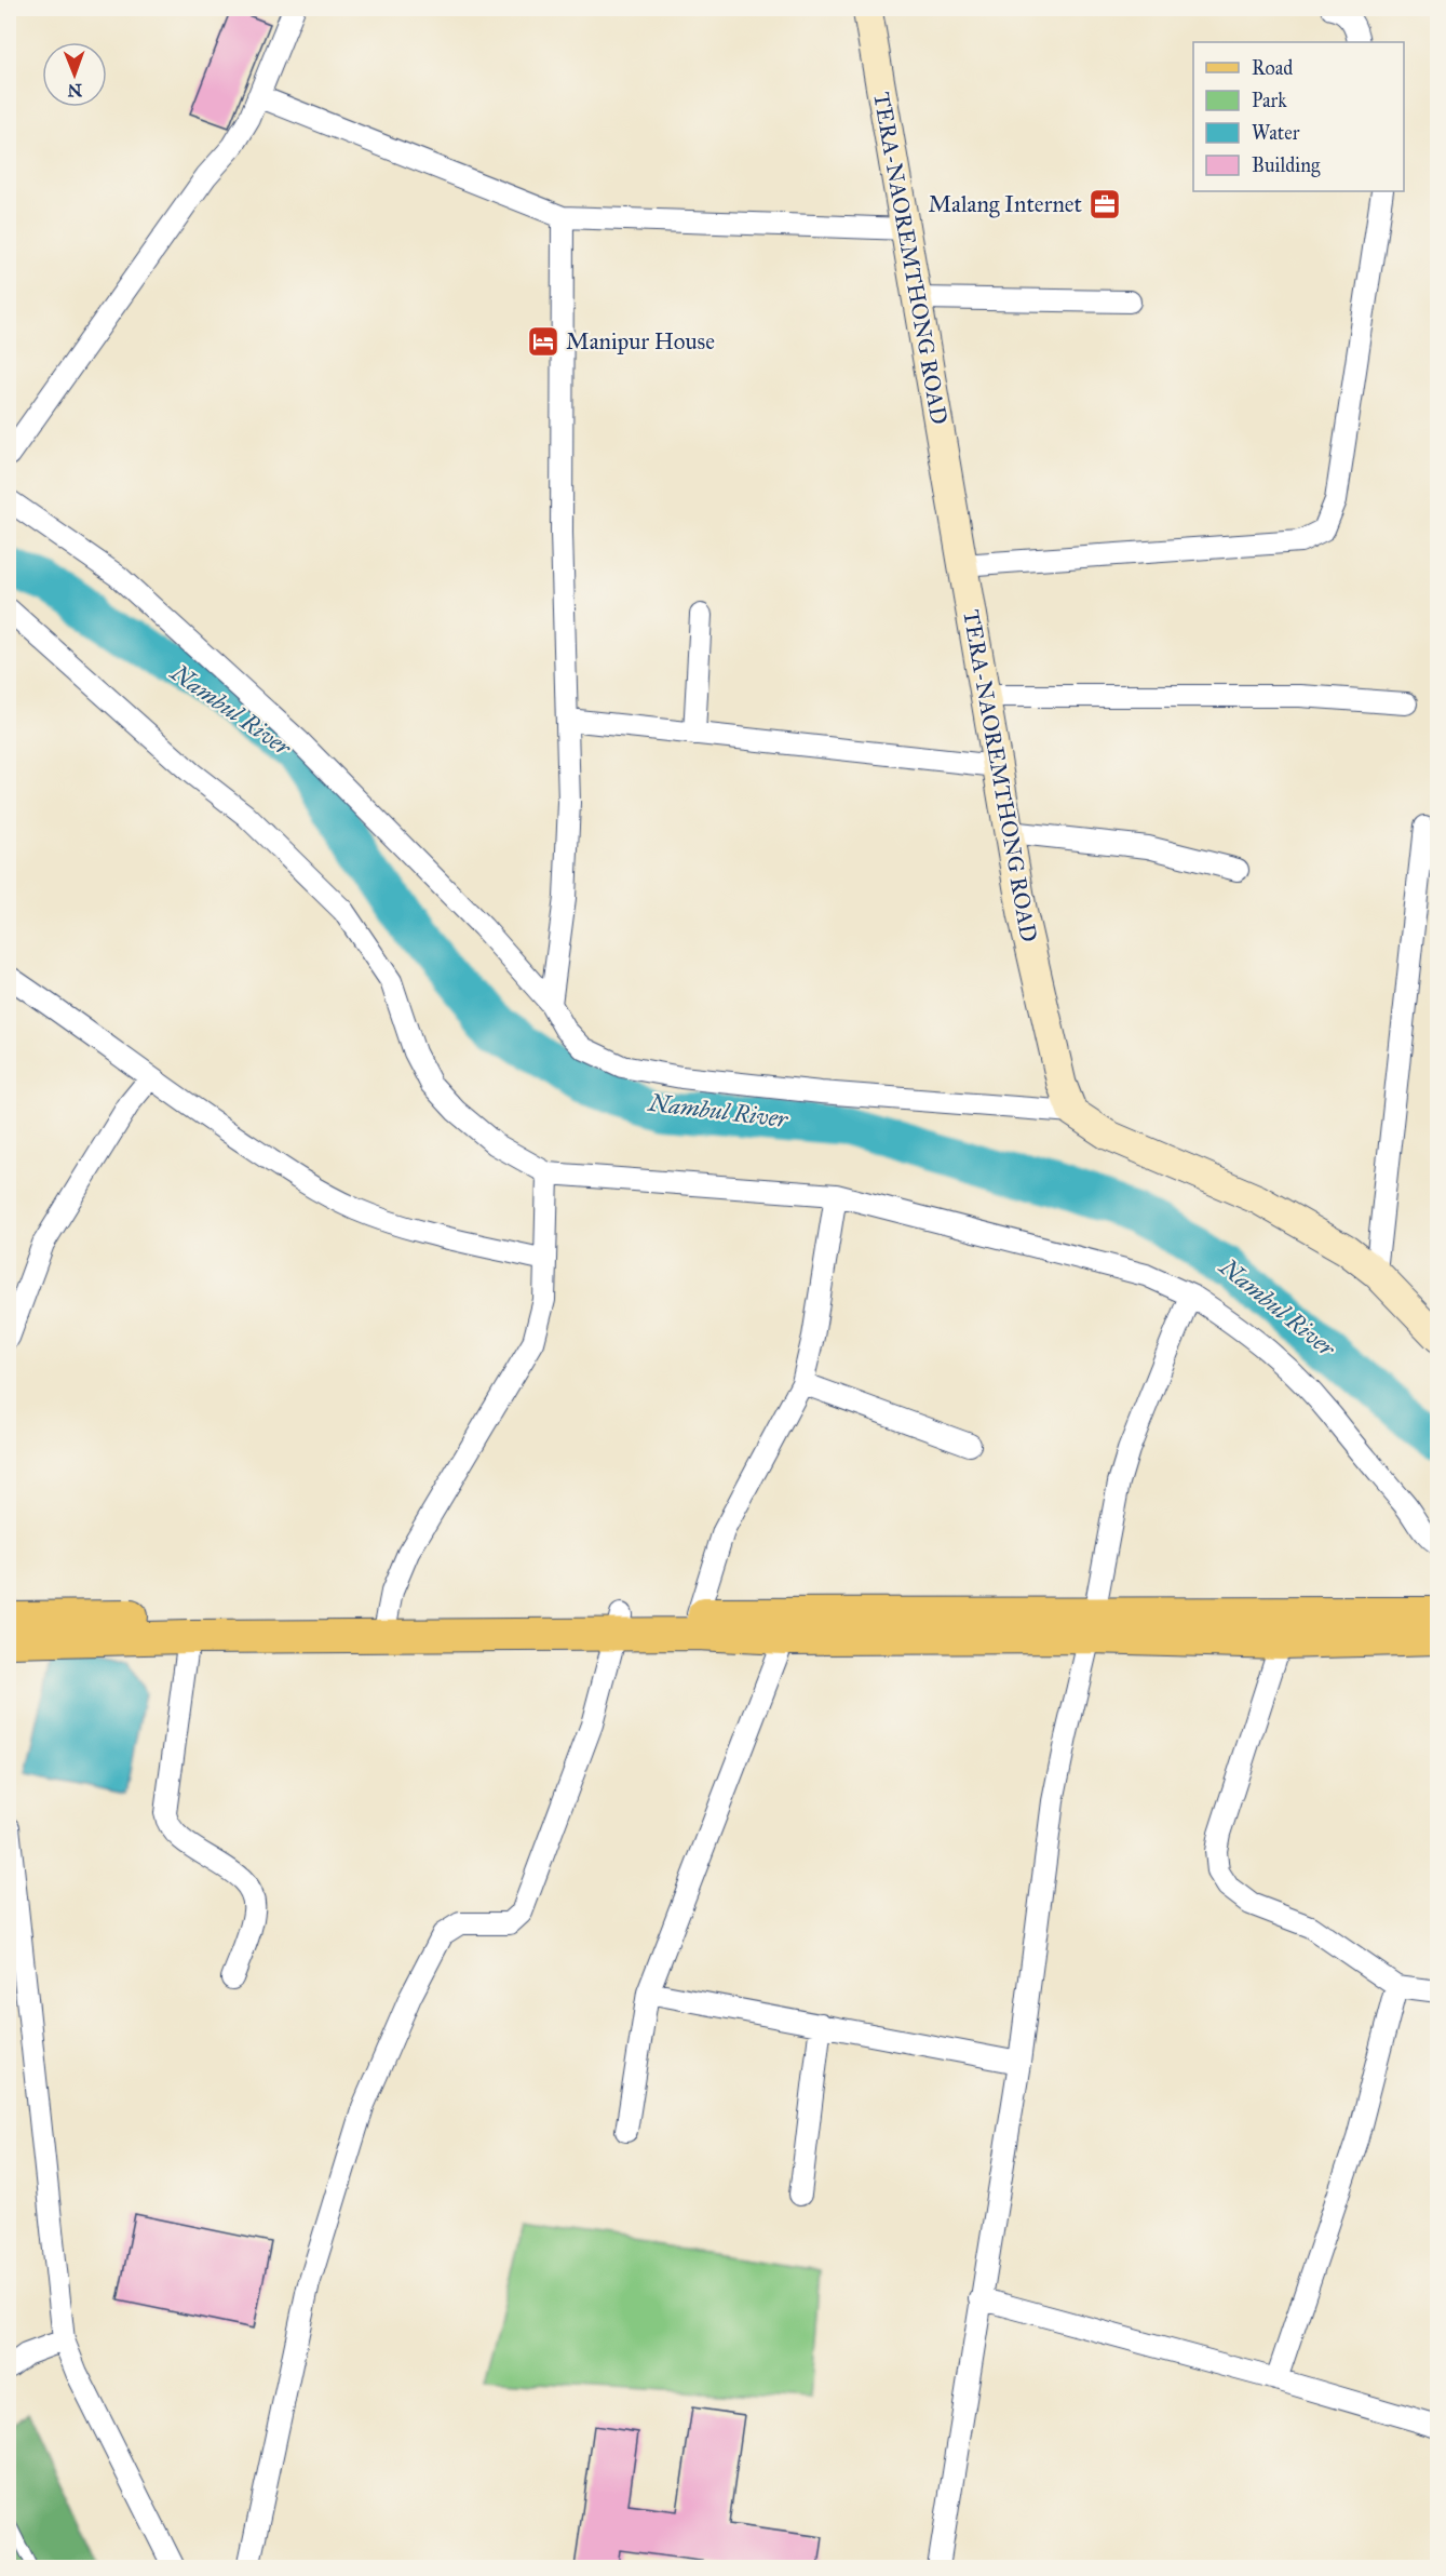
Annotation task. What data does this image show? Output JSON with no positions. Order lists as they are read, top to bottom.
{
  "streets": {
    "street": ["TERA-NAOREMTHONG ROAD"]
  },
  "water": ["Nambul River"],
  "places": {
    "office": ["Malang Internet"],
    "hotel": ["Manipur House"]
  },
  "legend": [
    "Road",
    "Park",
    "Water",
    "Building"
  ],
  "north": "bottom"
}
